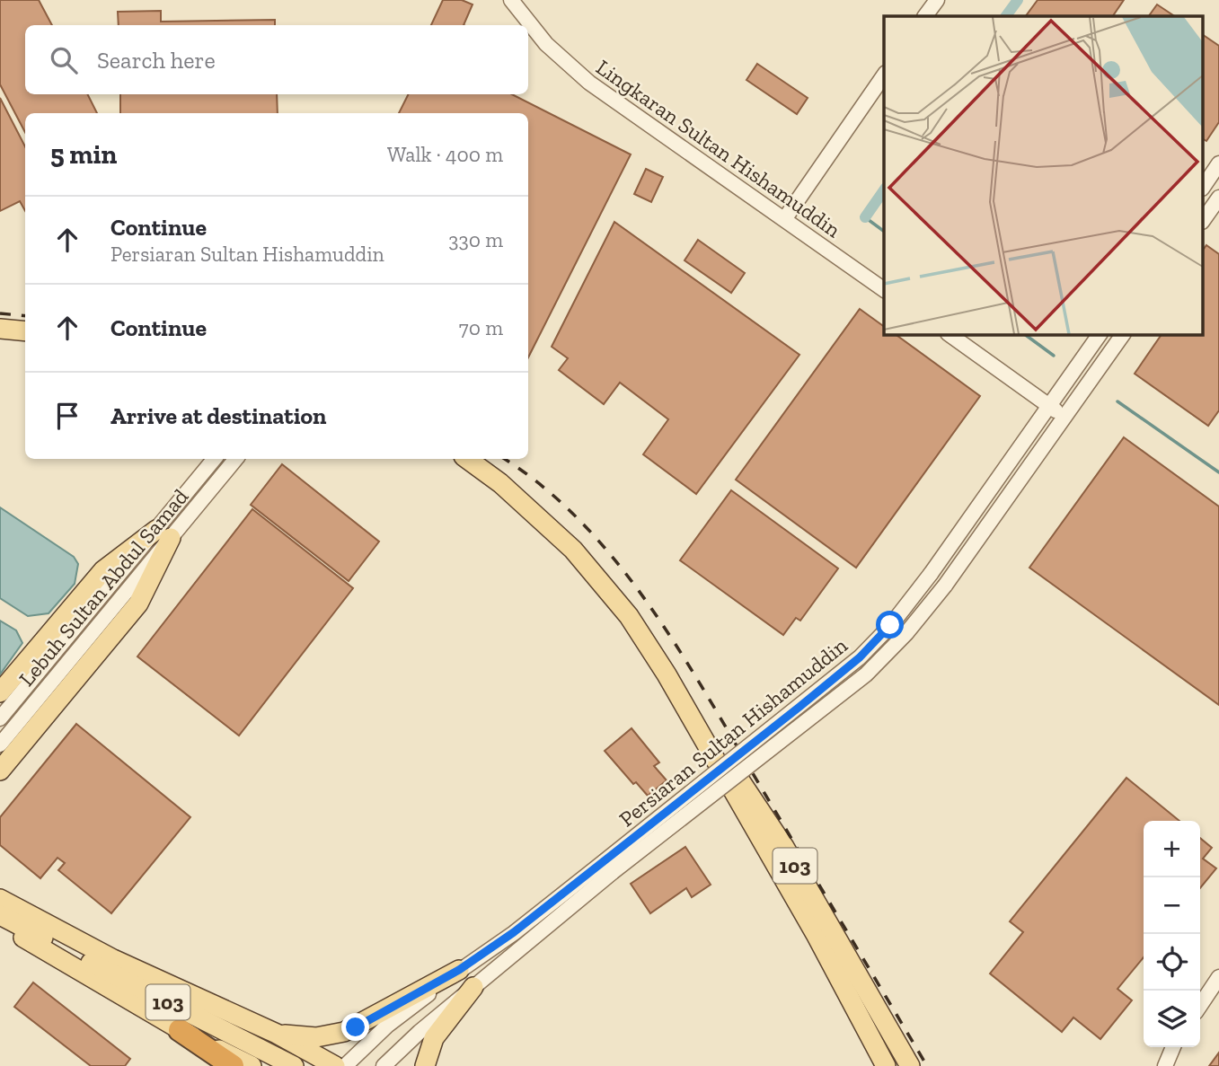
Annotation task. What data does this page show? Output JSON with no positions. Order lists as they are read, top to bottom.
{
  "streets": {
    "main road": ["103"],
    "street": ["Lingkaran Sultan Hishamuddin", "Lebuh Sultan Abdul Samad", "Persiaran Sultan Hishamuddin"]
  },
  "page": {
    "search": "Search here",
    "heading": ["5 min", "Walk · 400 m"],
    "list": [
      ["Continue", "Persiaran Sultan Hishamuddin", "330 m"],
      ["Continue", "70 m"],
      "Arrive at destination"
    ],
    "map_buttons": ["+", "−"]
  }
}
